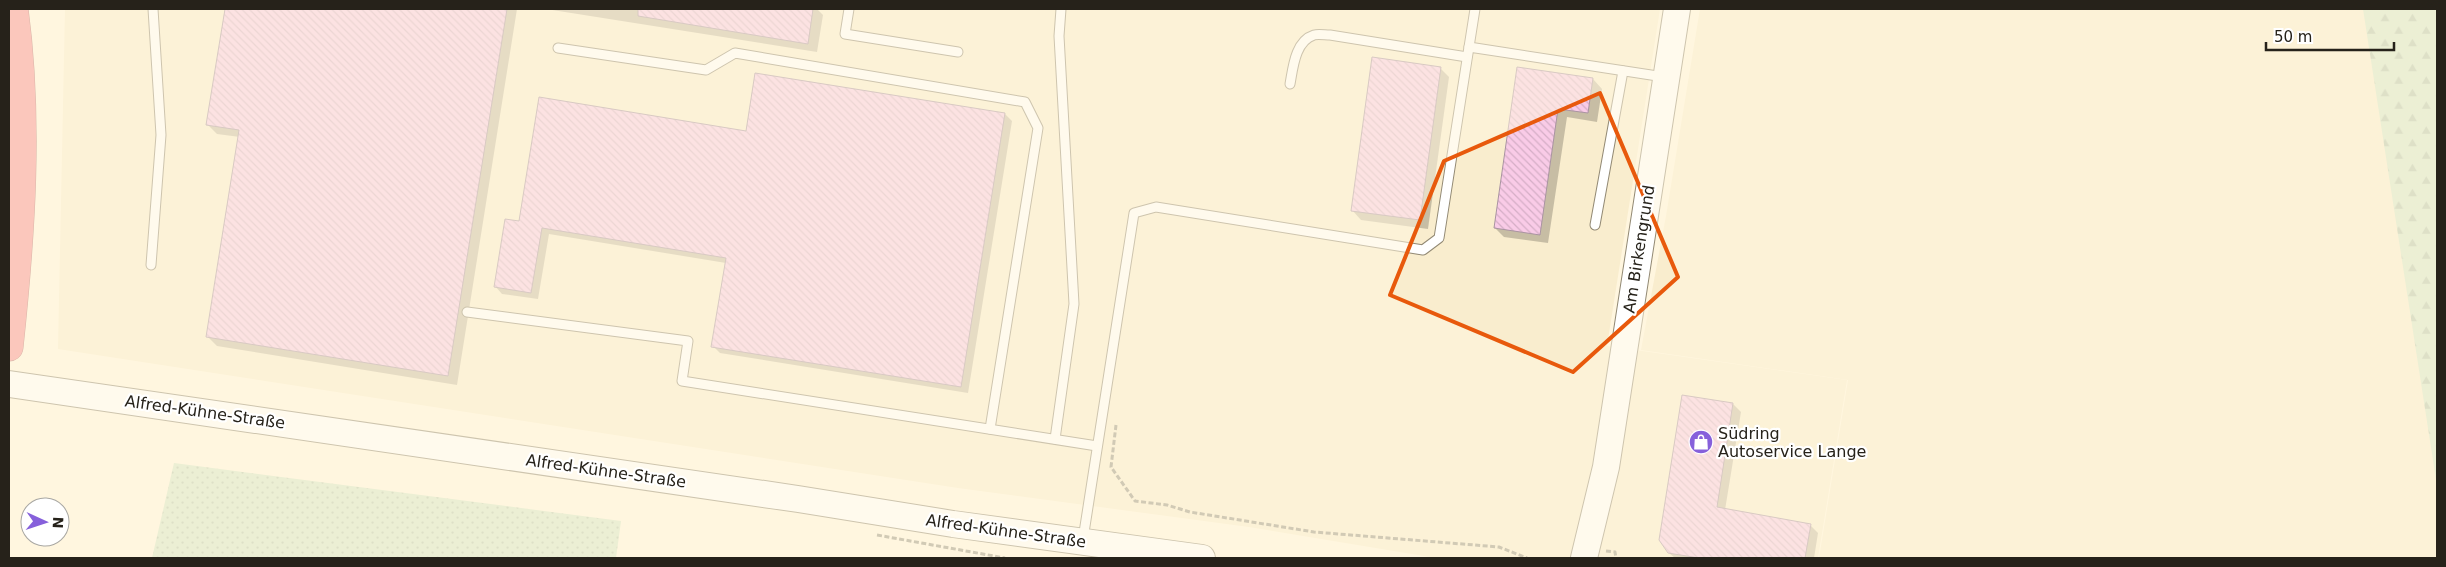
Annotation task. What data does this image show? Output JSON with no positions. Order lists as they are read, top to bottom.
{
  "streets": {
    "main road": ["Am Birkengrund", "Alfred-Kühne-Straße"]
  },
  "places": {
    "shop": ["Südring Autoservice Lange"]
  },
  "scale_bar": "50 m",
  "north": "right"
}
